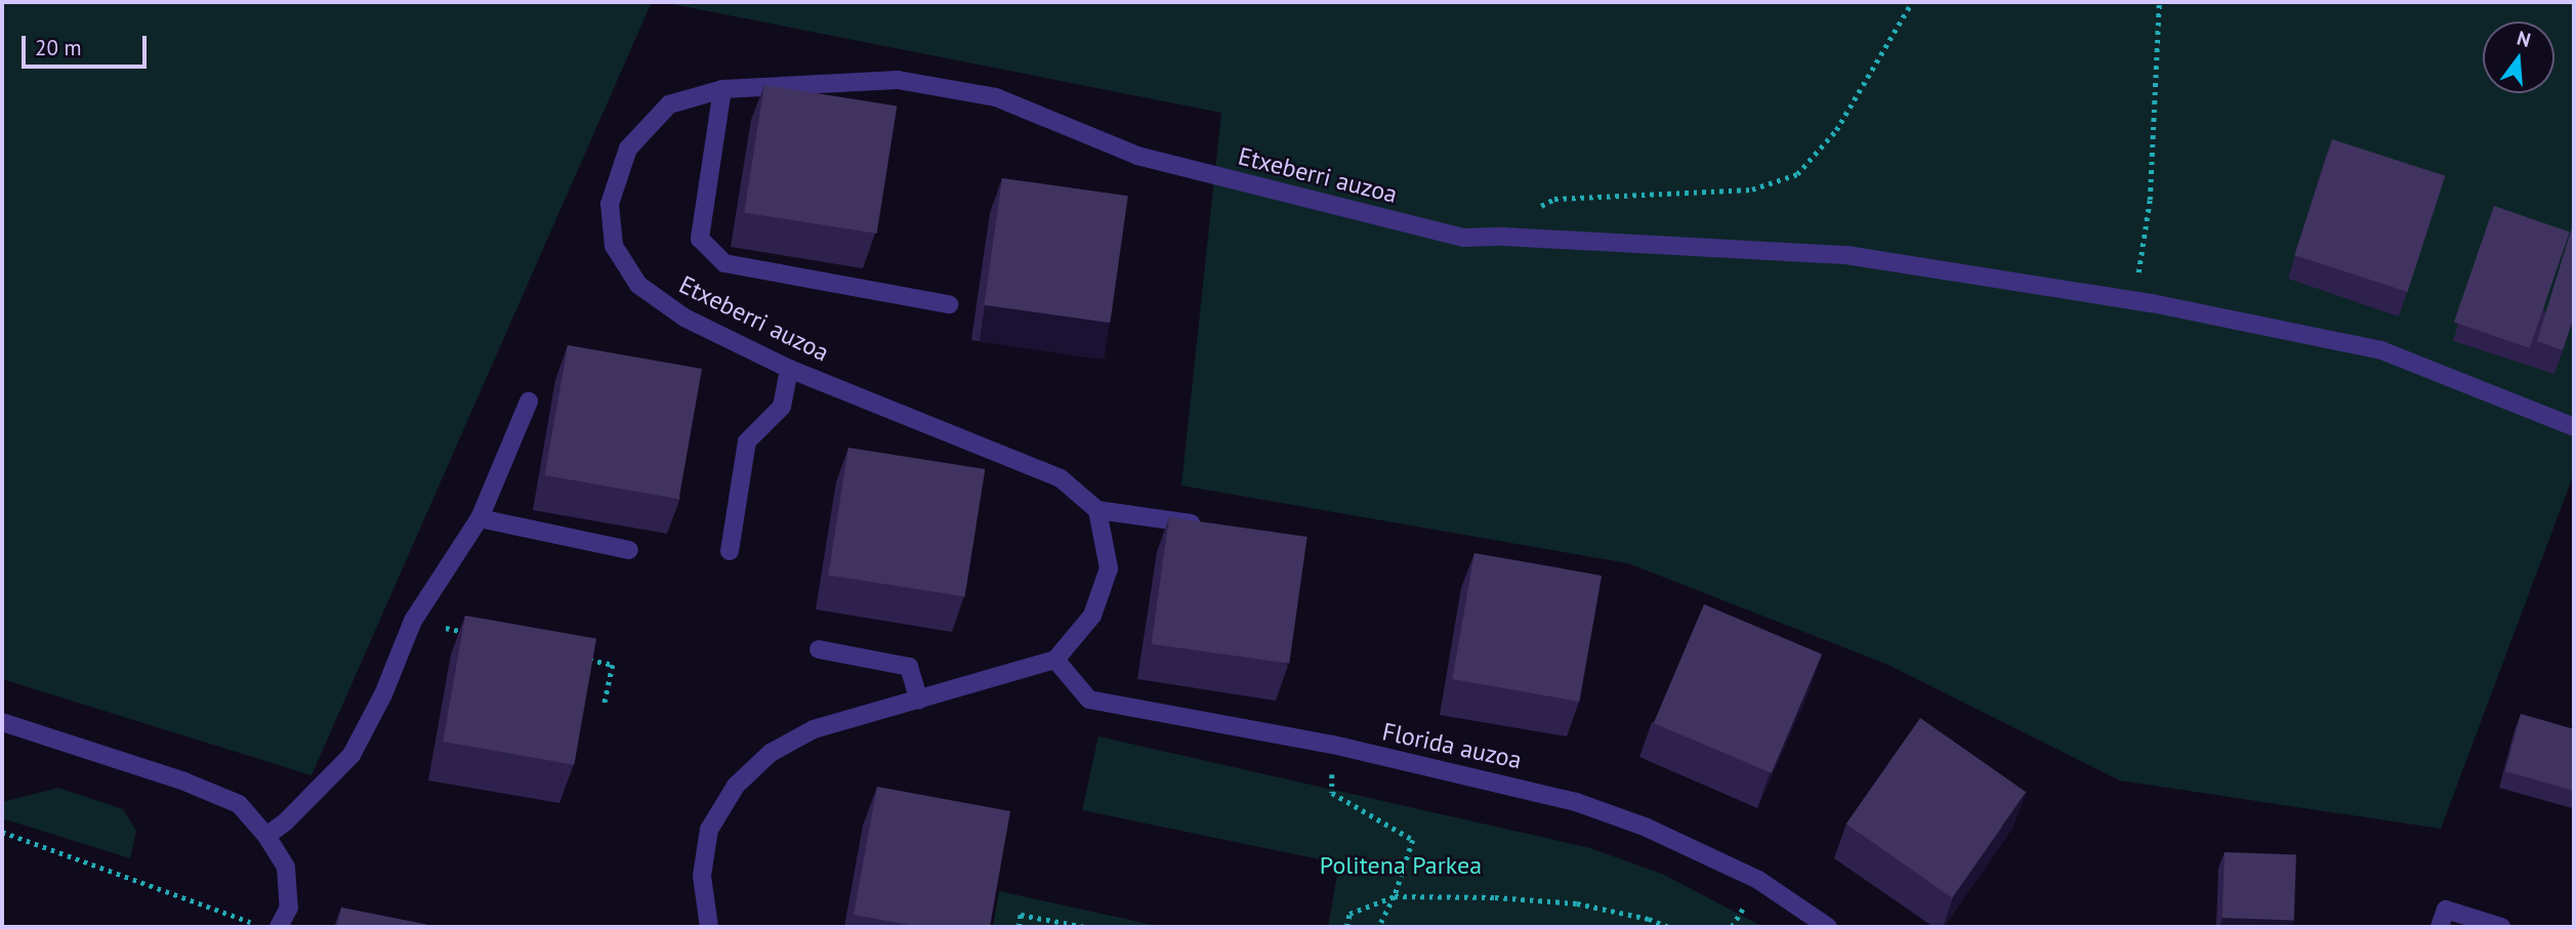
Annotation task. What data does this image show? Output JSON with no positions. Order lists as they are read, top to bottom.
{
  "streets": {
    "street": ["Etxeberri auzoa", "Florida auzoa"]
  },
  "parks": ["Politena Parkea"],
  "scale_bar": "20 m",
  "north": "top"
}
